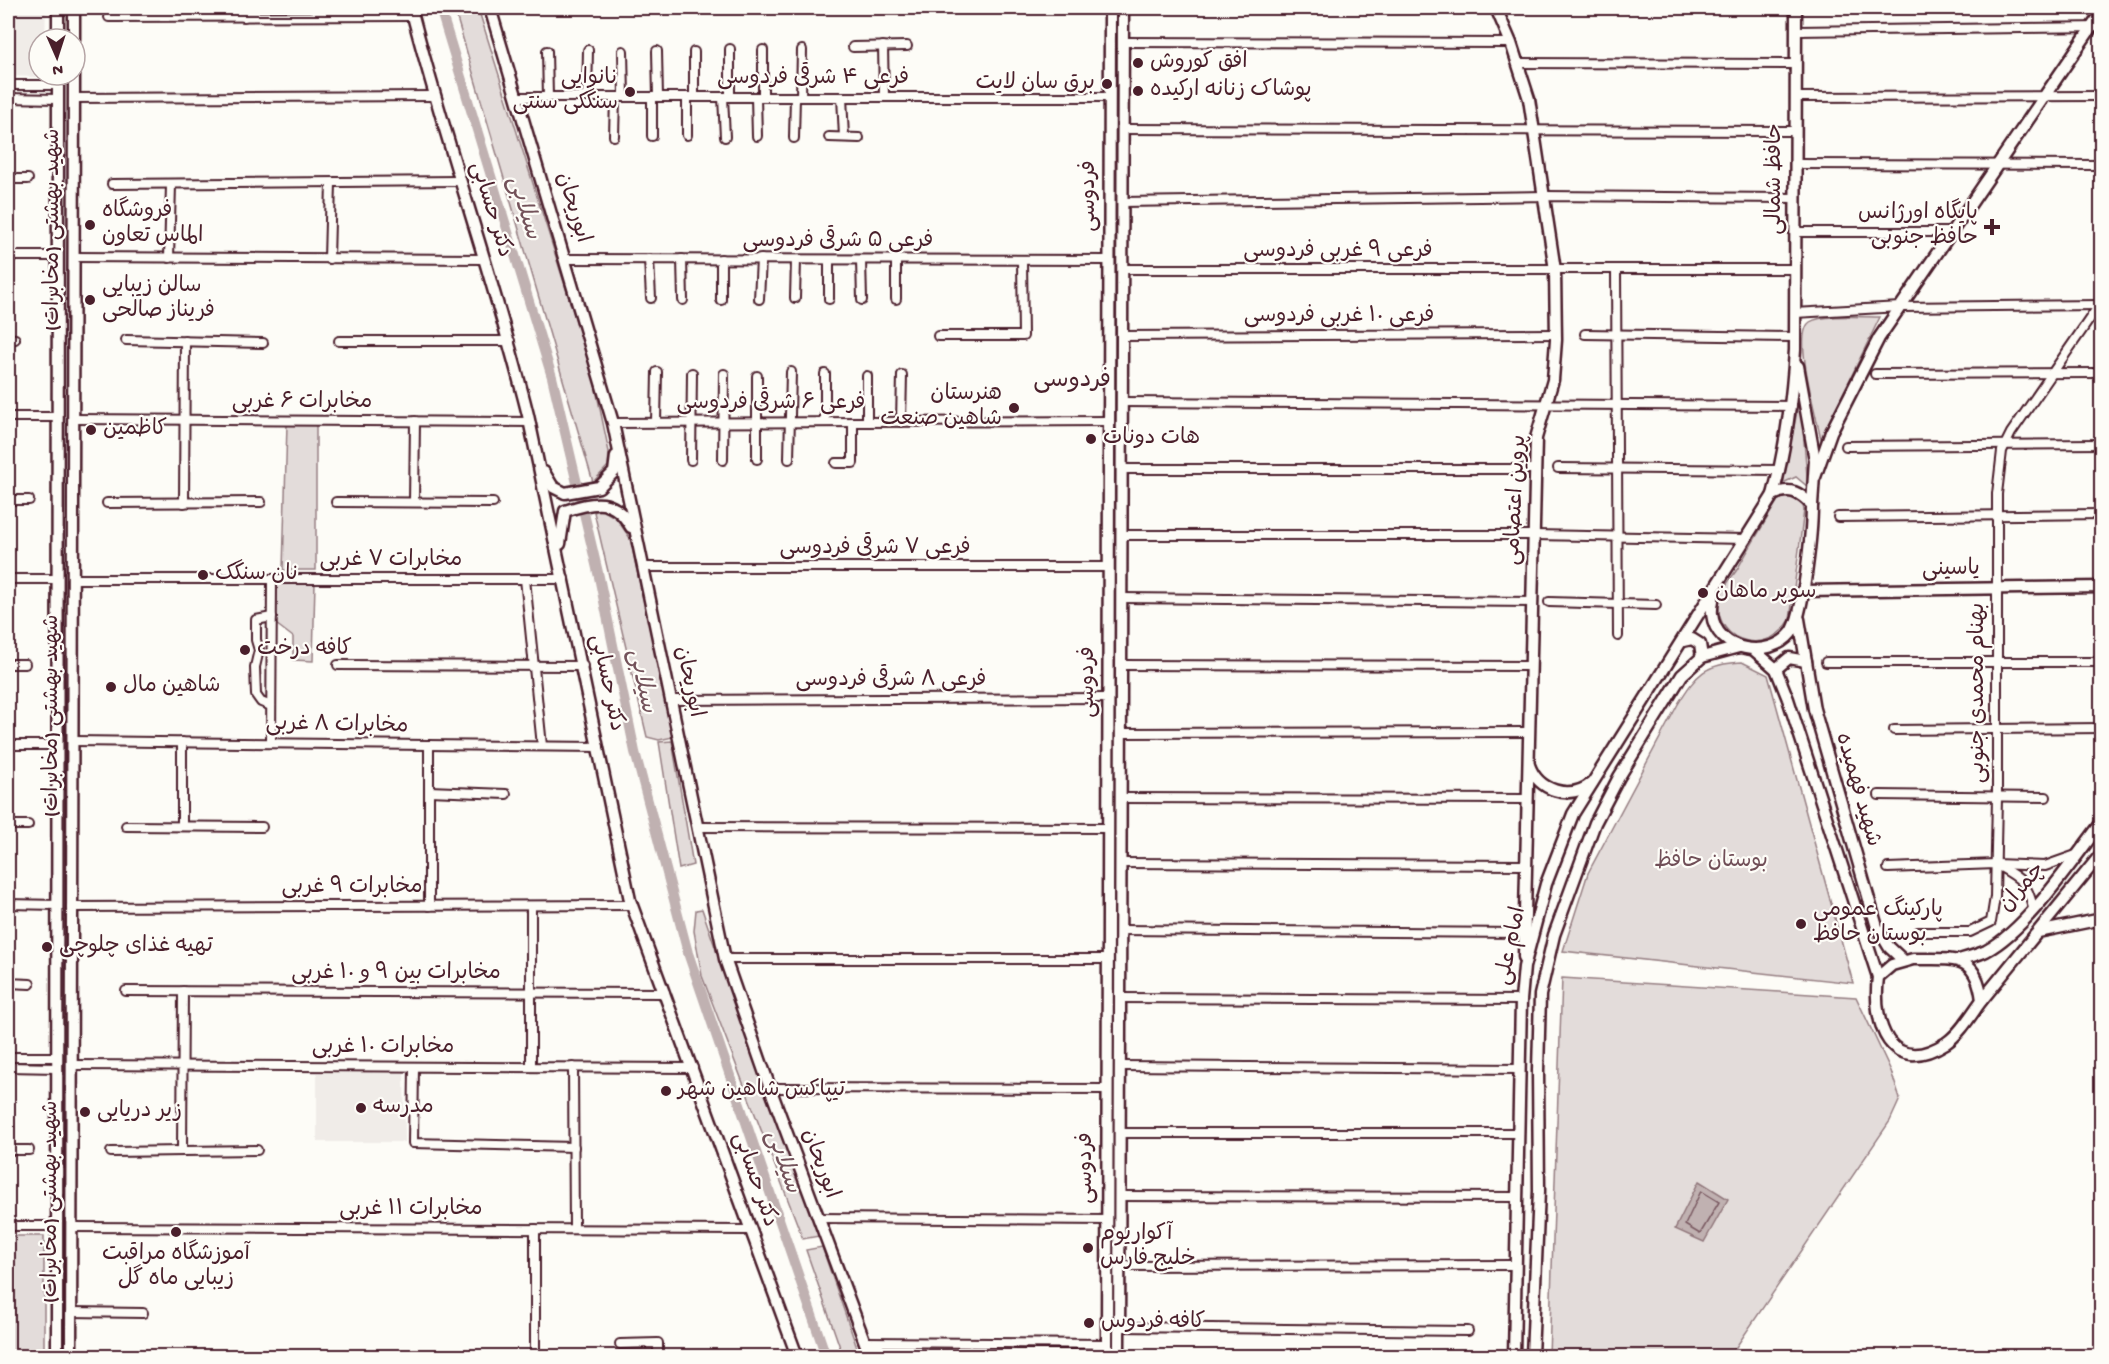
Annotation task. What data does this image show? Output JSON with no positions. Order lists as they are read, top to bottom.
{
  "streets": {
    "main road": [
      "حافظ شمالی",
      "فردوسی",
      "ابوریحان",
      "دکتر حسابی",
      "شهید بهشتی (مخابرات)",
      "پروین اعتصامی",
      "یاسینی",
      "شهید فهمیده",
      "چمران",
      "امام علی"
    ],
    "street": [
      "فرعی ۴ شرقی فردوسی",
      "فرعی ۵ شرقی فردوسی",
      "فرعی ۹ غربی فردوسی",
      "فرعی ۱۰ غربی فردوسی",
      "مخابرات ۶ غربی",
      "فرعی ۶ شرقی فردوسی",
      "فرعی ۷ شرقی فردوسی",
      "مخابرات ۷ غربی",
      "فرعی ۸ شرقی فردوسی",
      "بهنام محمدی جنوبی",
      "مخابرات ۸ غربی",
      "مخابرات ۹ غربی",
      "مخابرات بین ۹ و ۱۰ غربی",
      "مخابرات ۱۰ غربی",
      "مخابرات ۱۱ غربی"
    ]
  },
  "crossings": [
    ["فرعی ۴ شرقی فردوسی", "فردوسی"],
    ["فرعی ۴ شرقی فردوسی", "ابوریحان"],
    ["حافظ شمالی", "فرعی ۹ غربی فردوسی"],
    ["حافظ شمالی", "یاسینی"],
    ["حافظ شمالی", "شهید فهمیده"],
    ["حافظ شمالی", "امام علی"],
    ["فردوسی", "فرعی ۵ شرقی فردوسی"],
    ["فردوسی", "فرعی ۹ غربی فردوسی"],
    ["فردوسی", "فرعی ۱۰ غربی فردوسی"],
    ["فردوسی", "فرعی ۶ شرقی فردوسی"],
    ["فردوسی", "فرعی ۷ شرقی فردوسی"],
    ["فردوسی", "فرعی ۸ شرقی فردوسی"],
    ["ابوریحان", "فرعی ۵ شرقی فردوسی"],
    ["ابوریحان", "فرعی ۶ شرقی فردوسی"],
    ["ابوریحان", "فرعی ۷ شرقی فردوسی"],
    ["ابوریحان", "فرعی ۸ شرقی فردوسی"],
    ["دکتر حسابی", "مخابرات ۶ غربی"],
    ["دکتر حسابی", "مخابرات ۷ غربی"],
    ["دکتر حسابی", "مخابرات ۸ غربی"],
    ["دکتر حسابی", "مخابرات ۹ غربی"],
    ["دکتر حسابی", "مخابرات بین ۹ و ۱۰ غربی"],
    ["دکتر حسابی", "مخابرات ۱۰ غربی"],
    ["دکتر حسابی", "مخابرات ۱۱ غربی"],
    ["شهید بهشتی (مخابرات)", "مخابرات ۶ غربی"],
    ["شهید بهشتی (مخابرات)", "مخابرات ۷ غربی"],
    ["شهید بهشتی (مخابرات)", "مخابرات ۸ غربی"],
    ["شهید بهشتی (مخابرات)", "مخابرات ۹ غربی"],
    ["شهید بهشتی (مخابرات)", "مخابرات ۱۰ غربی"],
    ["شهید بهشتی (مخابرات)", "مخابرات ۱۱ غربی"],
    ["فرعی ۹ غربی فردوسی", "پروین اعتصامی"],
    ["فرعی ۱۰ غربی فردوسی", "پروین اعتصامی"],
    ["پروین اعتصامی", "امام علی"],
    ["یاسینی", "بهنام محمدی جنوبی"],
    ["یاسینی", "شهید فهمیده"],
    ["شهید فهمیده", "چمران"]
  ],
  "districts": ["فردوسی"],
  "water": ["سیلابی"],
  "parks": ["بوستان حافظ"],
  "places": {
    "other": [
      "افق کوروش",
      "برق سان لایت",
      "پوشاک زنانه ارکیده",
      "نانوایی سنگکی سنتی",
      "فروشگاه الماس تعاون",
      "سالن زیبایی فریناز صالحی",
      "هنرستان شاهین صنعت",
      "کاظمین",
      "هات دونات",
      "نان سنگک",
      "سوپر ماهان",
      "کافه درخت",
      "شاهین مال",
      "پارکینگ عمومی بوستان حافظ",
      "تهیه غذای چلوچی",
      "تیپاکس شاهین شهر",
      "مدرسه",
      "زیر دریایی",
      "آموزشگاه مراقبت زیبایی ماه گل",
      "آکواریوم خلیج فارس",
      "کافه فردوس"
    ],
    "health": ["پایگاه اورژانس حافظ جنوبی"]
  },
  "north": "bottom"
}
